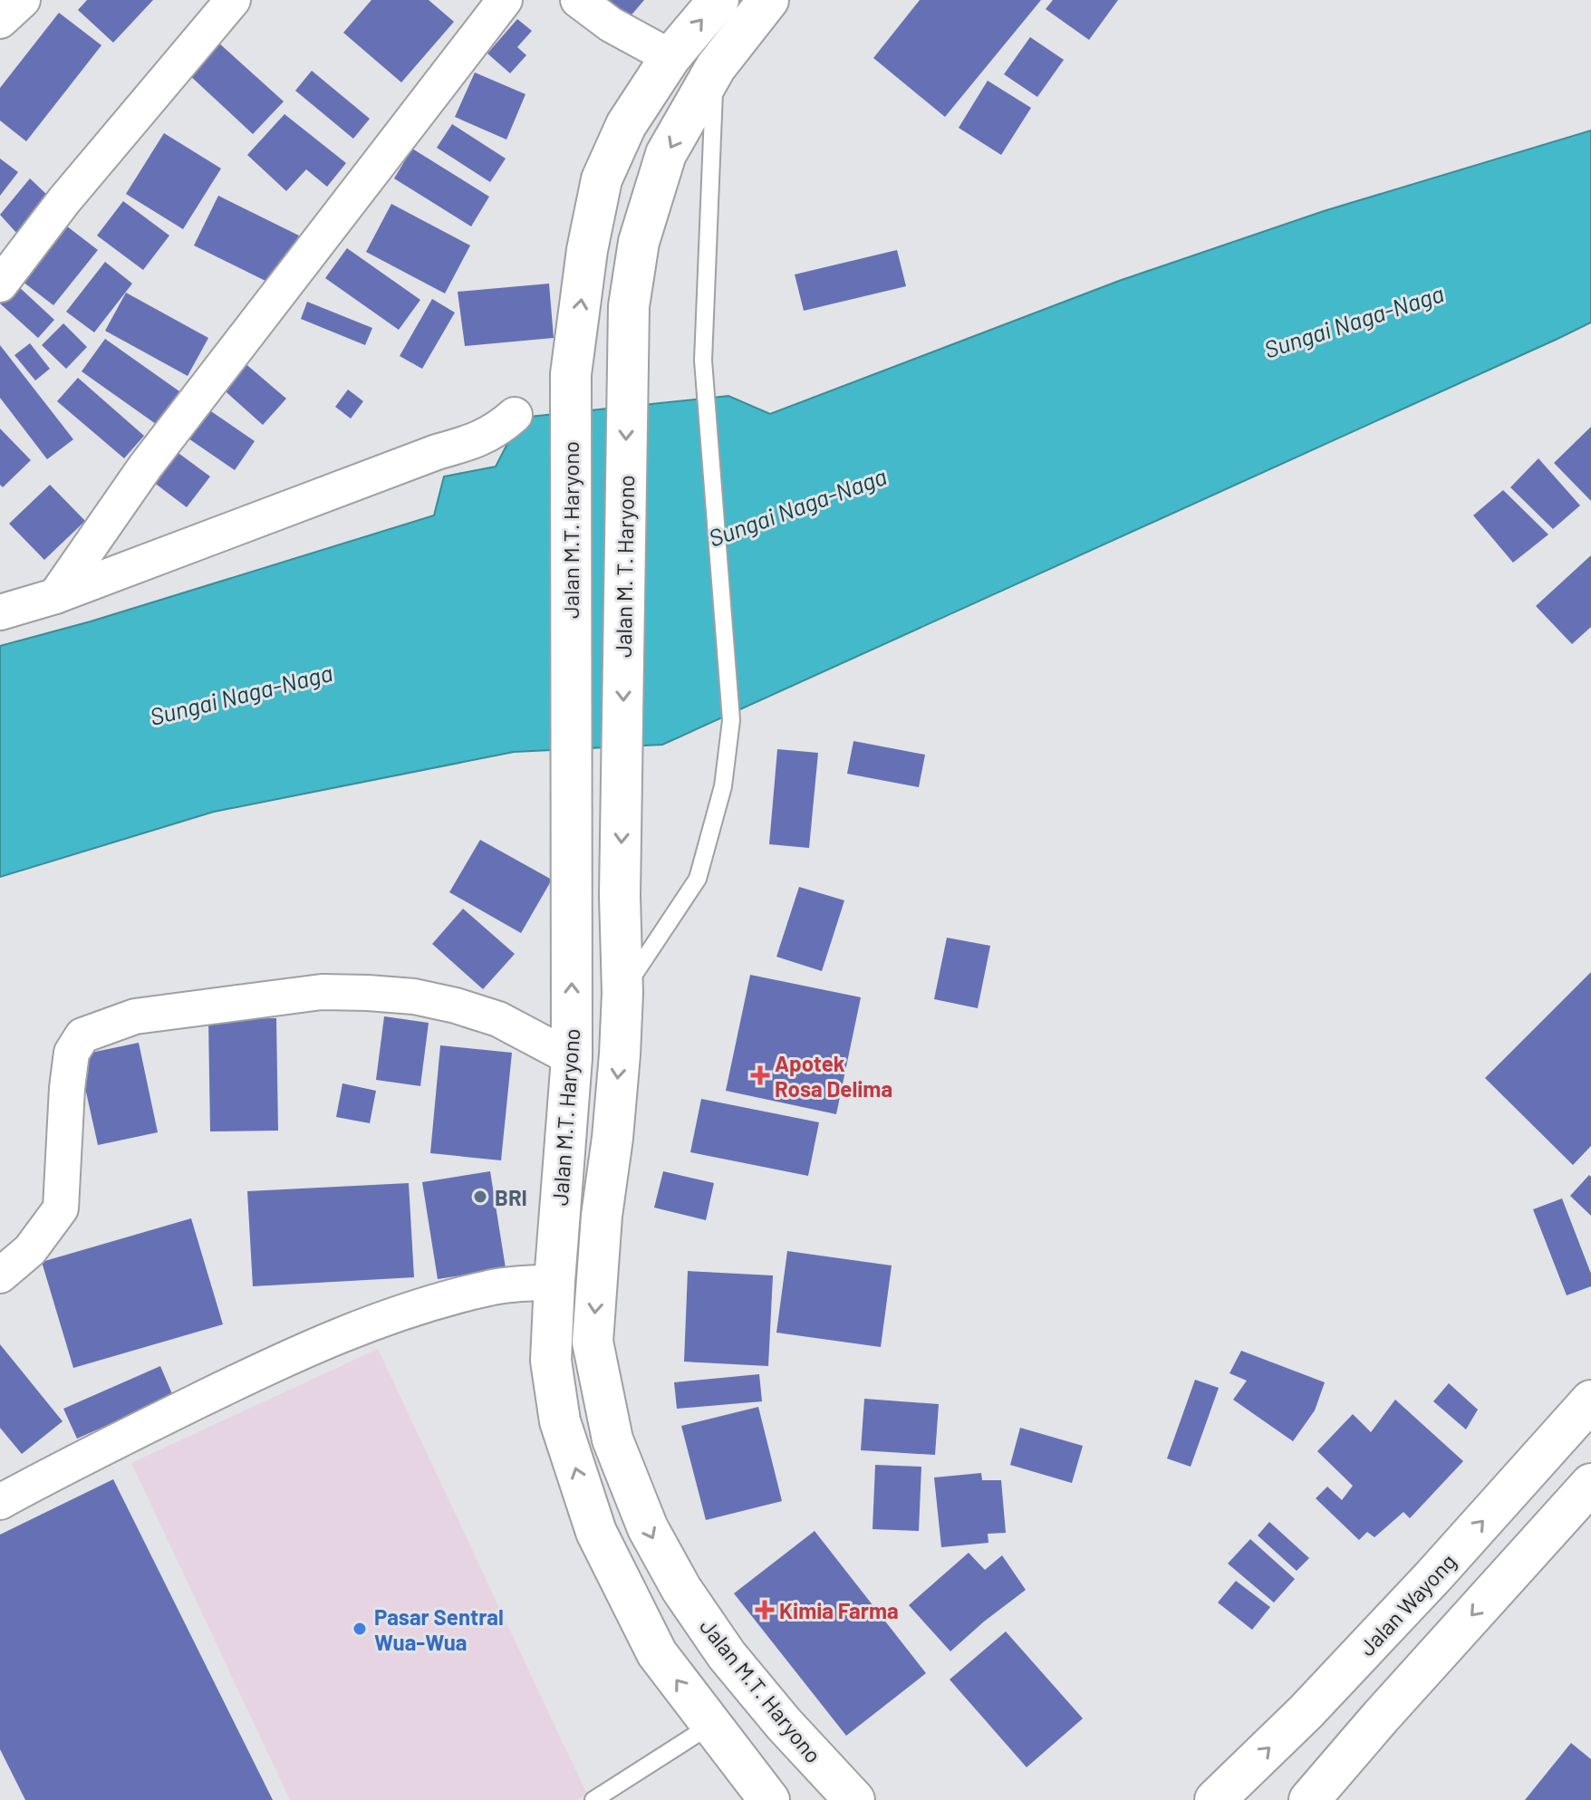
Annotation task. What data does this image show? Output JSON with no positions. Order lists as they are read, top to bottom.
{
  "streets": {
    "main road": ["Jalan M.T. Haryono", "Jalan M. T. Haryono", "Jalan Wayong"]
  },
  "crossings": [
    ["Jalan M.T. Haryono", "Jalan M. T. Haryono"]
  ],
  "one_way": ["Jalan M. T. Haryono"],
  "water": ["Sungai Naga-Naga"],
  "places": {
    "health": ["Apotek Rosa Delima", "Kimia Farma"],
    "other": ["BRI", "Pasar Sentral Wua-Wua"]
  }
}
